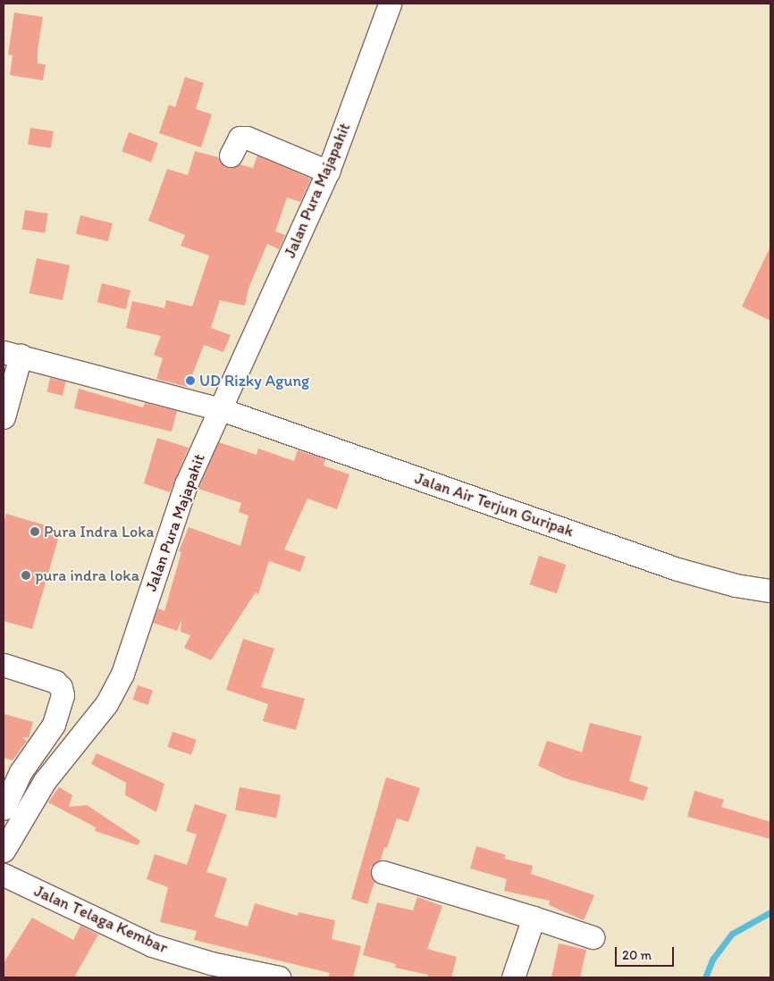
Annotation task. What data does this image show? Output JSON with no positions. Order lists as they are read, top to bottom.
{
  "streets": {
    "street": ["Jalan Pura Majapahit", "Jalan Air Terjun Guripak", "Jalan Telaga Kembar"]
  },
  "crossings": [
    ["Jalan Pura Majapahit", "Jalan Air Terjun Guripak"]
  ],
  "places": ["UD Rizky Agung", "Pura Indra Loka", "pura indra loka"],
  "scale_bar": "20 m"
}
